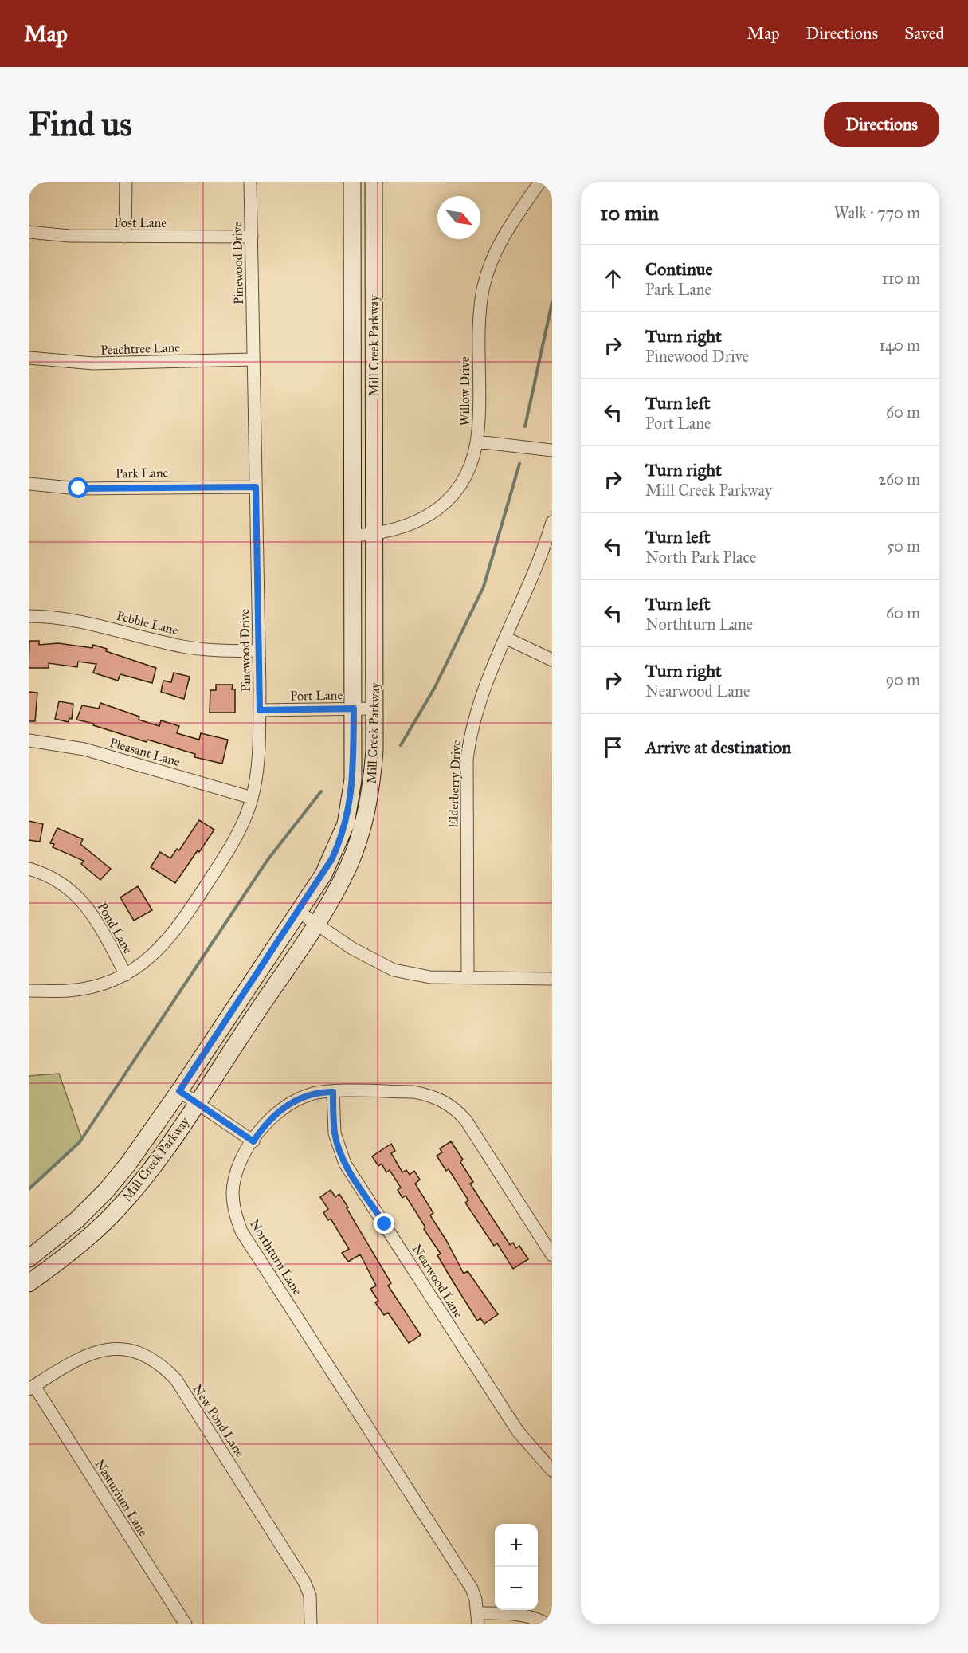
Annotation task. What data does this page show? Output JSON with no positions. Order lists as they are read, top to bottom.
{
  "streets": {
    "main road": ["Mill Creek Parkway"],
    "street": [
      "Post Lane",
      "Pinewood Drive",
      "Peachtree Lane",
      "Willow Drive",
      "Park Lane",
      "Pebble Lane",
      "Port Lane",
      "Pleasant Lane",
      "Elderberry Drive",
      "Pond Lane",
      "Northturn Lane",
      "Nearwood Lane",
      "New Pond Lane",
      "Nasturium Lane"
    ]
  },
  "crossings": [
    ["Post Lane", "Pinewood Drive"],
    ["Pinewood Drive", "Peachtree Lane"],
    ["Pinewood Drive", "Park Lane"],
    ["Pinewood Drive", "Pebble Lane"],
    ["Pinewood Drive", "Port Lane"],
    ["Pinewood Drive", "Pleasant Lane"],
    ["Pinewood Drive", "Pond Lane"],
    ["Mill Creek Parkway", "Willow Drive"],
    ["Mill Creek Parkway", "Port Lane"],
    ["Northturn Lane", "Nearwood Lane"],
    ["New Pond Lane", "Nasturium Lane"]
  ],
  "north": "bottom right",
  "page": {
    "header": "Map",
    "nav": ["Map", "Directions", "Saved"],
    "buttons": "Directions",
    "title": "Find us",
    "heading": ["10 min", "Walk · 770 m"],
    "list": [
      ["Continue", "Park Lane", "110 m"],
      ["Turn right", "Pinewood Drive", "140 m"],
      ["Turn left", "Port Lane", "60 m"],
      ["Turn right", "Mill Creek Parkway", "260 m"],
      ["Turn left", "North Park Place", "50 m"],
      ["Turn left", "Northturn Lane", "60 m"],
      ["Turn right", "Nearwood Lane", "90 m"],
      "Arrive at destination"
    ],
    "map_buttons": ["+", "−"]
  }
}
